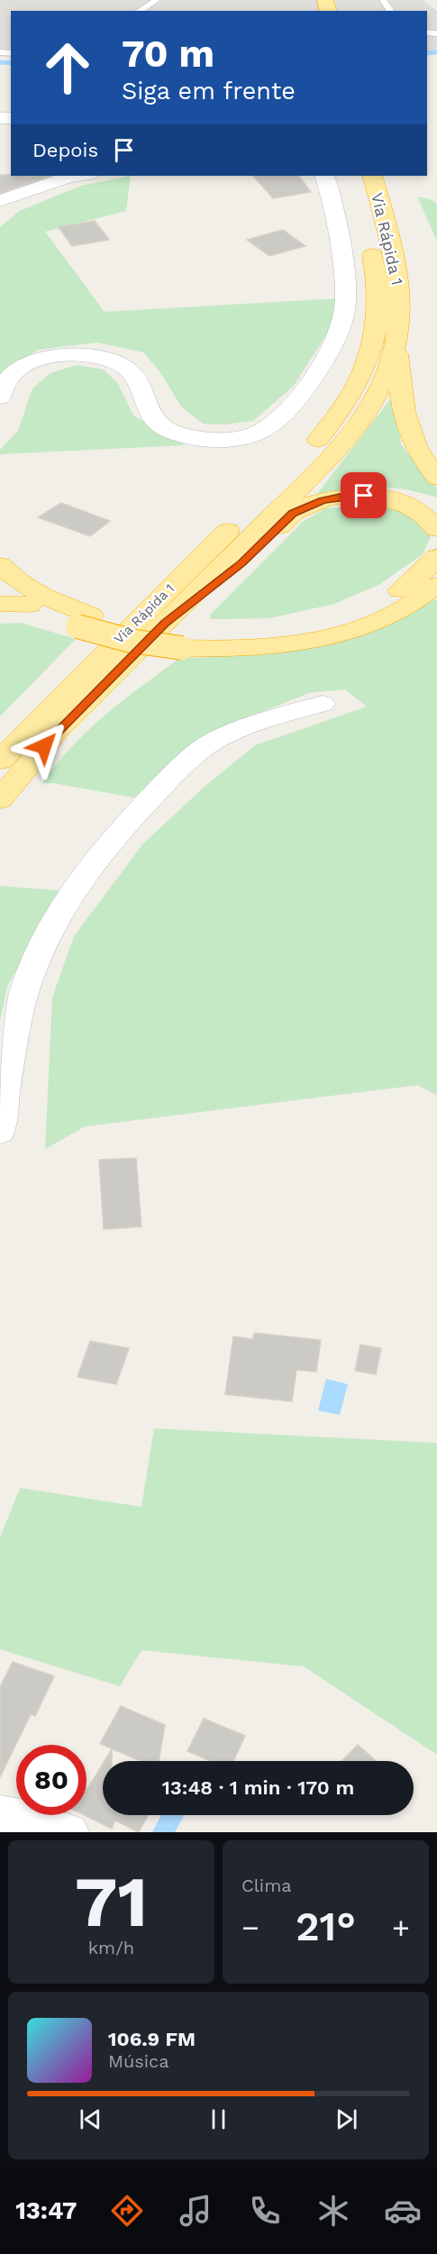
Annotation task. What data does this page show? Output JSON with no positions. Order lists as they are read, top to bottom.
{
  "streets": {
    "highway": ["Via Rápida 1"]
  },
  "page": {
    "turn": ["70 m", "Siga em frente"],
    "then": "Depois",
    "limit": "80",
    "trip": "13:48 · 1 min · 170 m",
    "tile": [
      ["71", "km/h"],
      "Clima"
    ],
    "heat": ["−", "21°", "+"],
    "song": ["106.9 FM", "Música"],
    "tabs": "13:47"
  }
}
